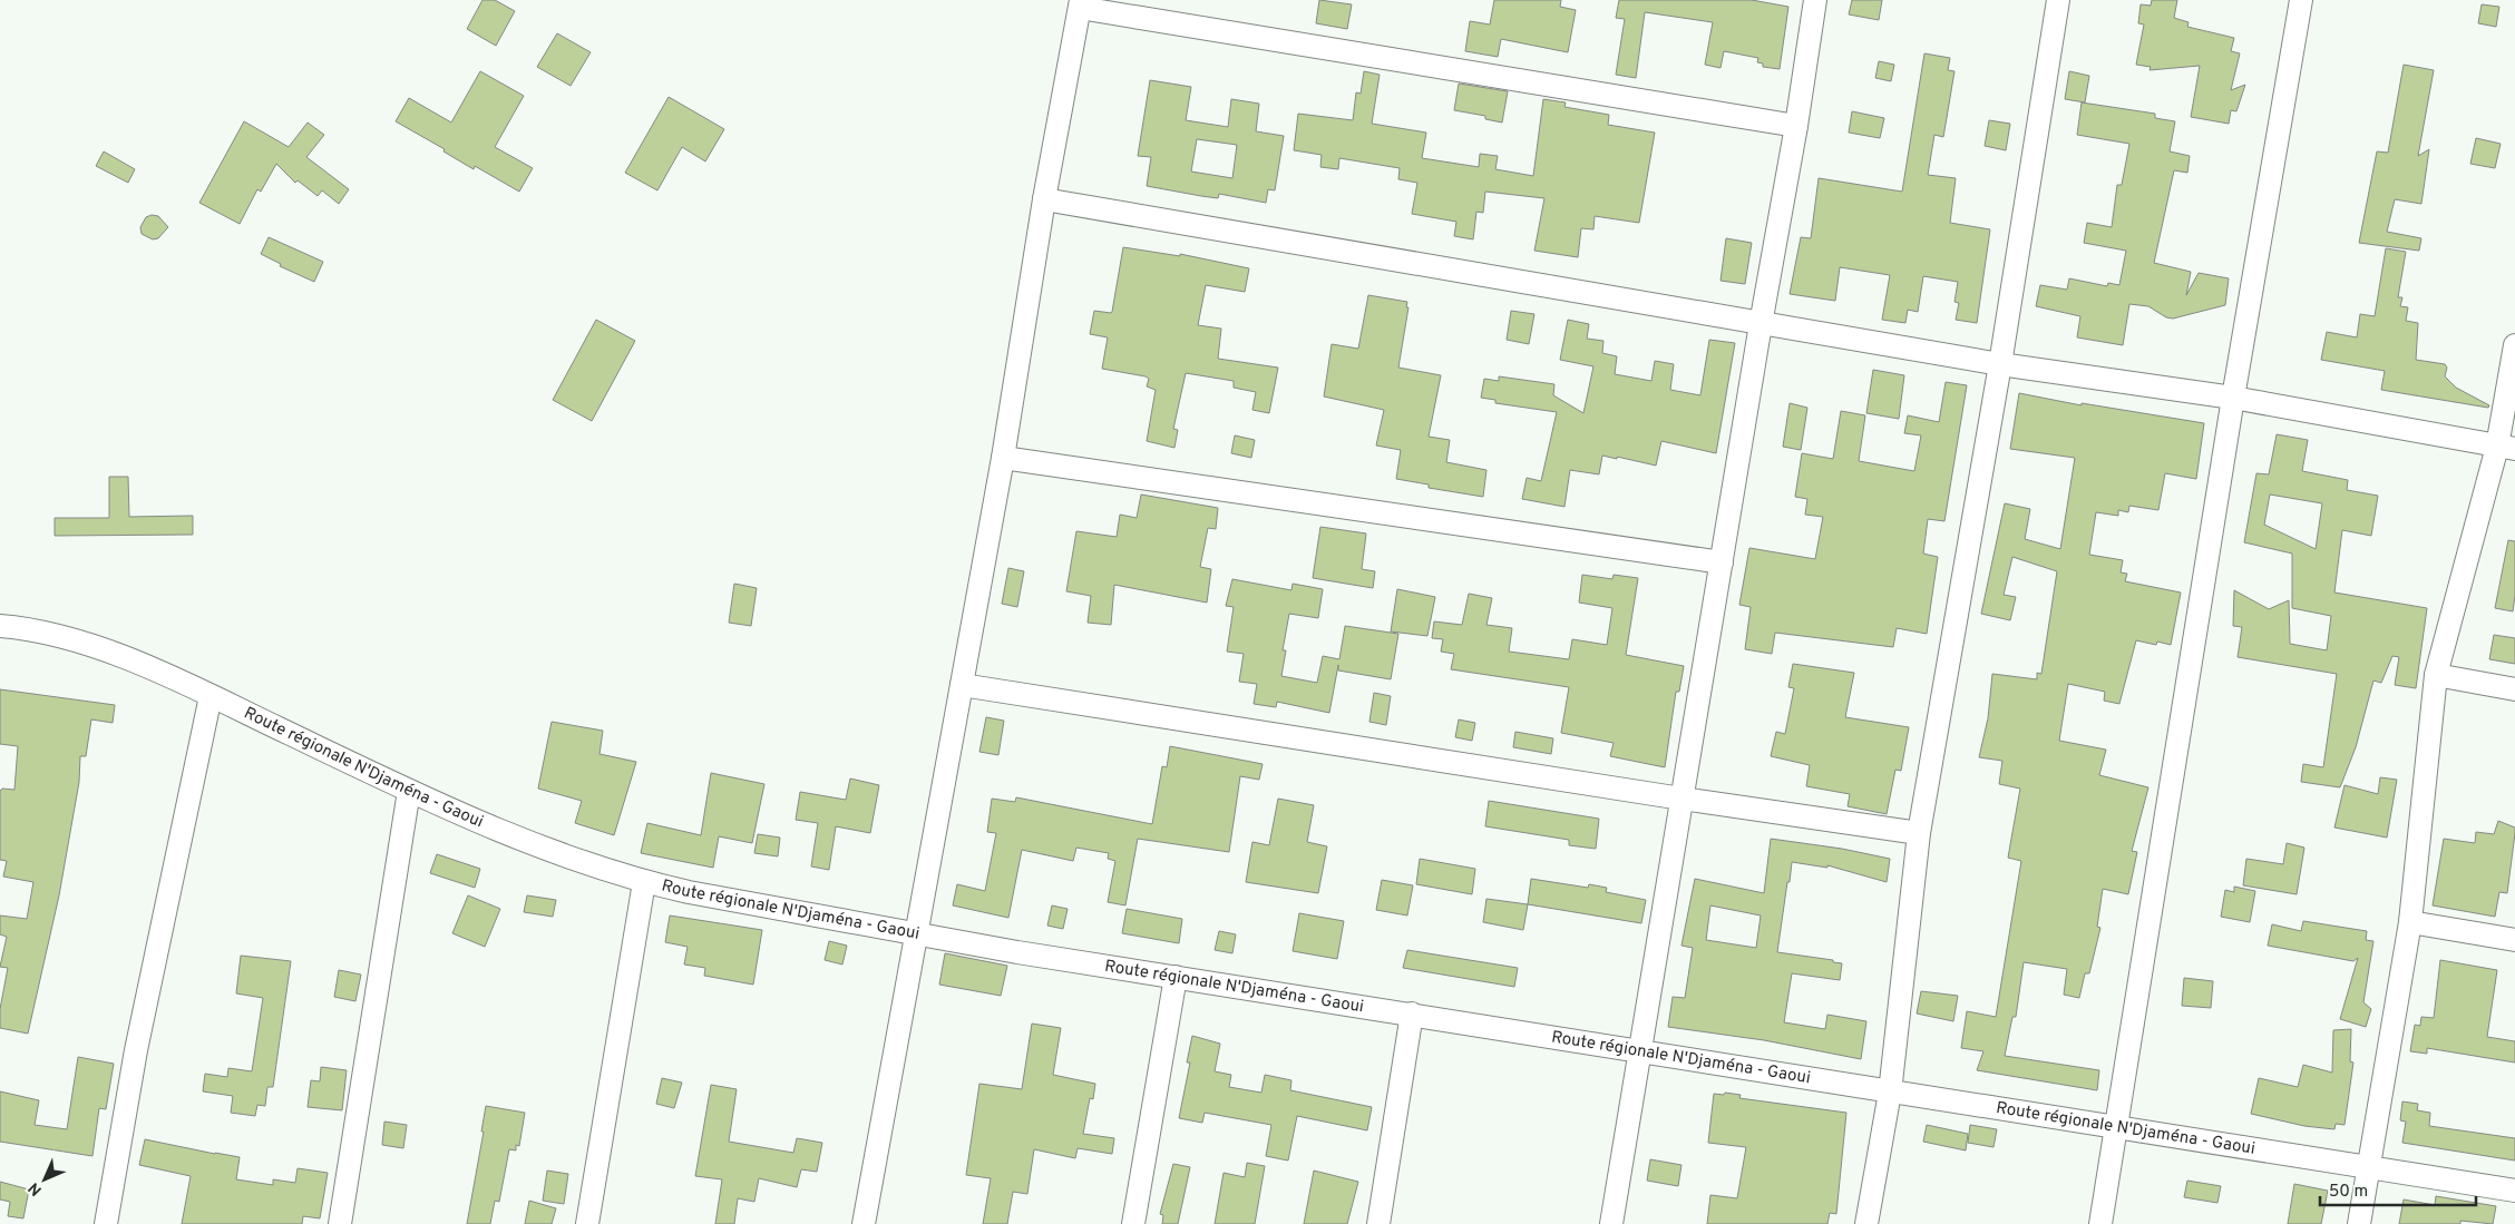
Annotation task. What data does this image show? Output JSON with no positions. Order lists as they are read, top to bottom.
{
  "streets": {
    "street": ["Route régionale N'Djaména - Gaoui"]
  },
  "scale_bar": "50 m",
  "north": "bottom left"
}
